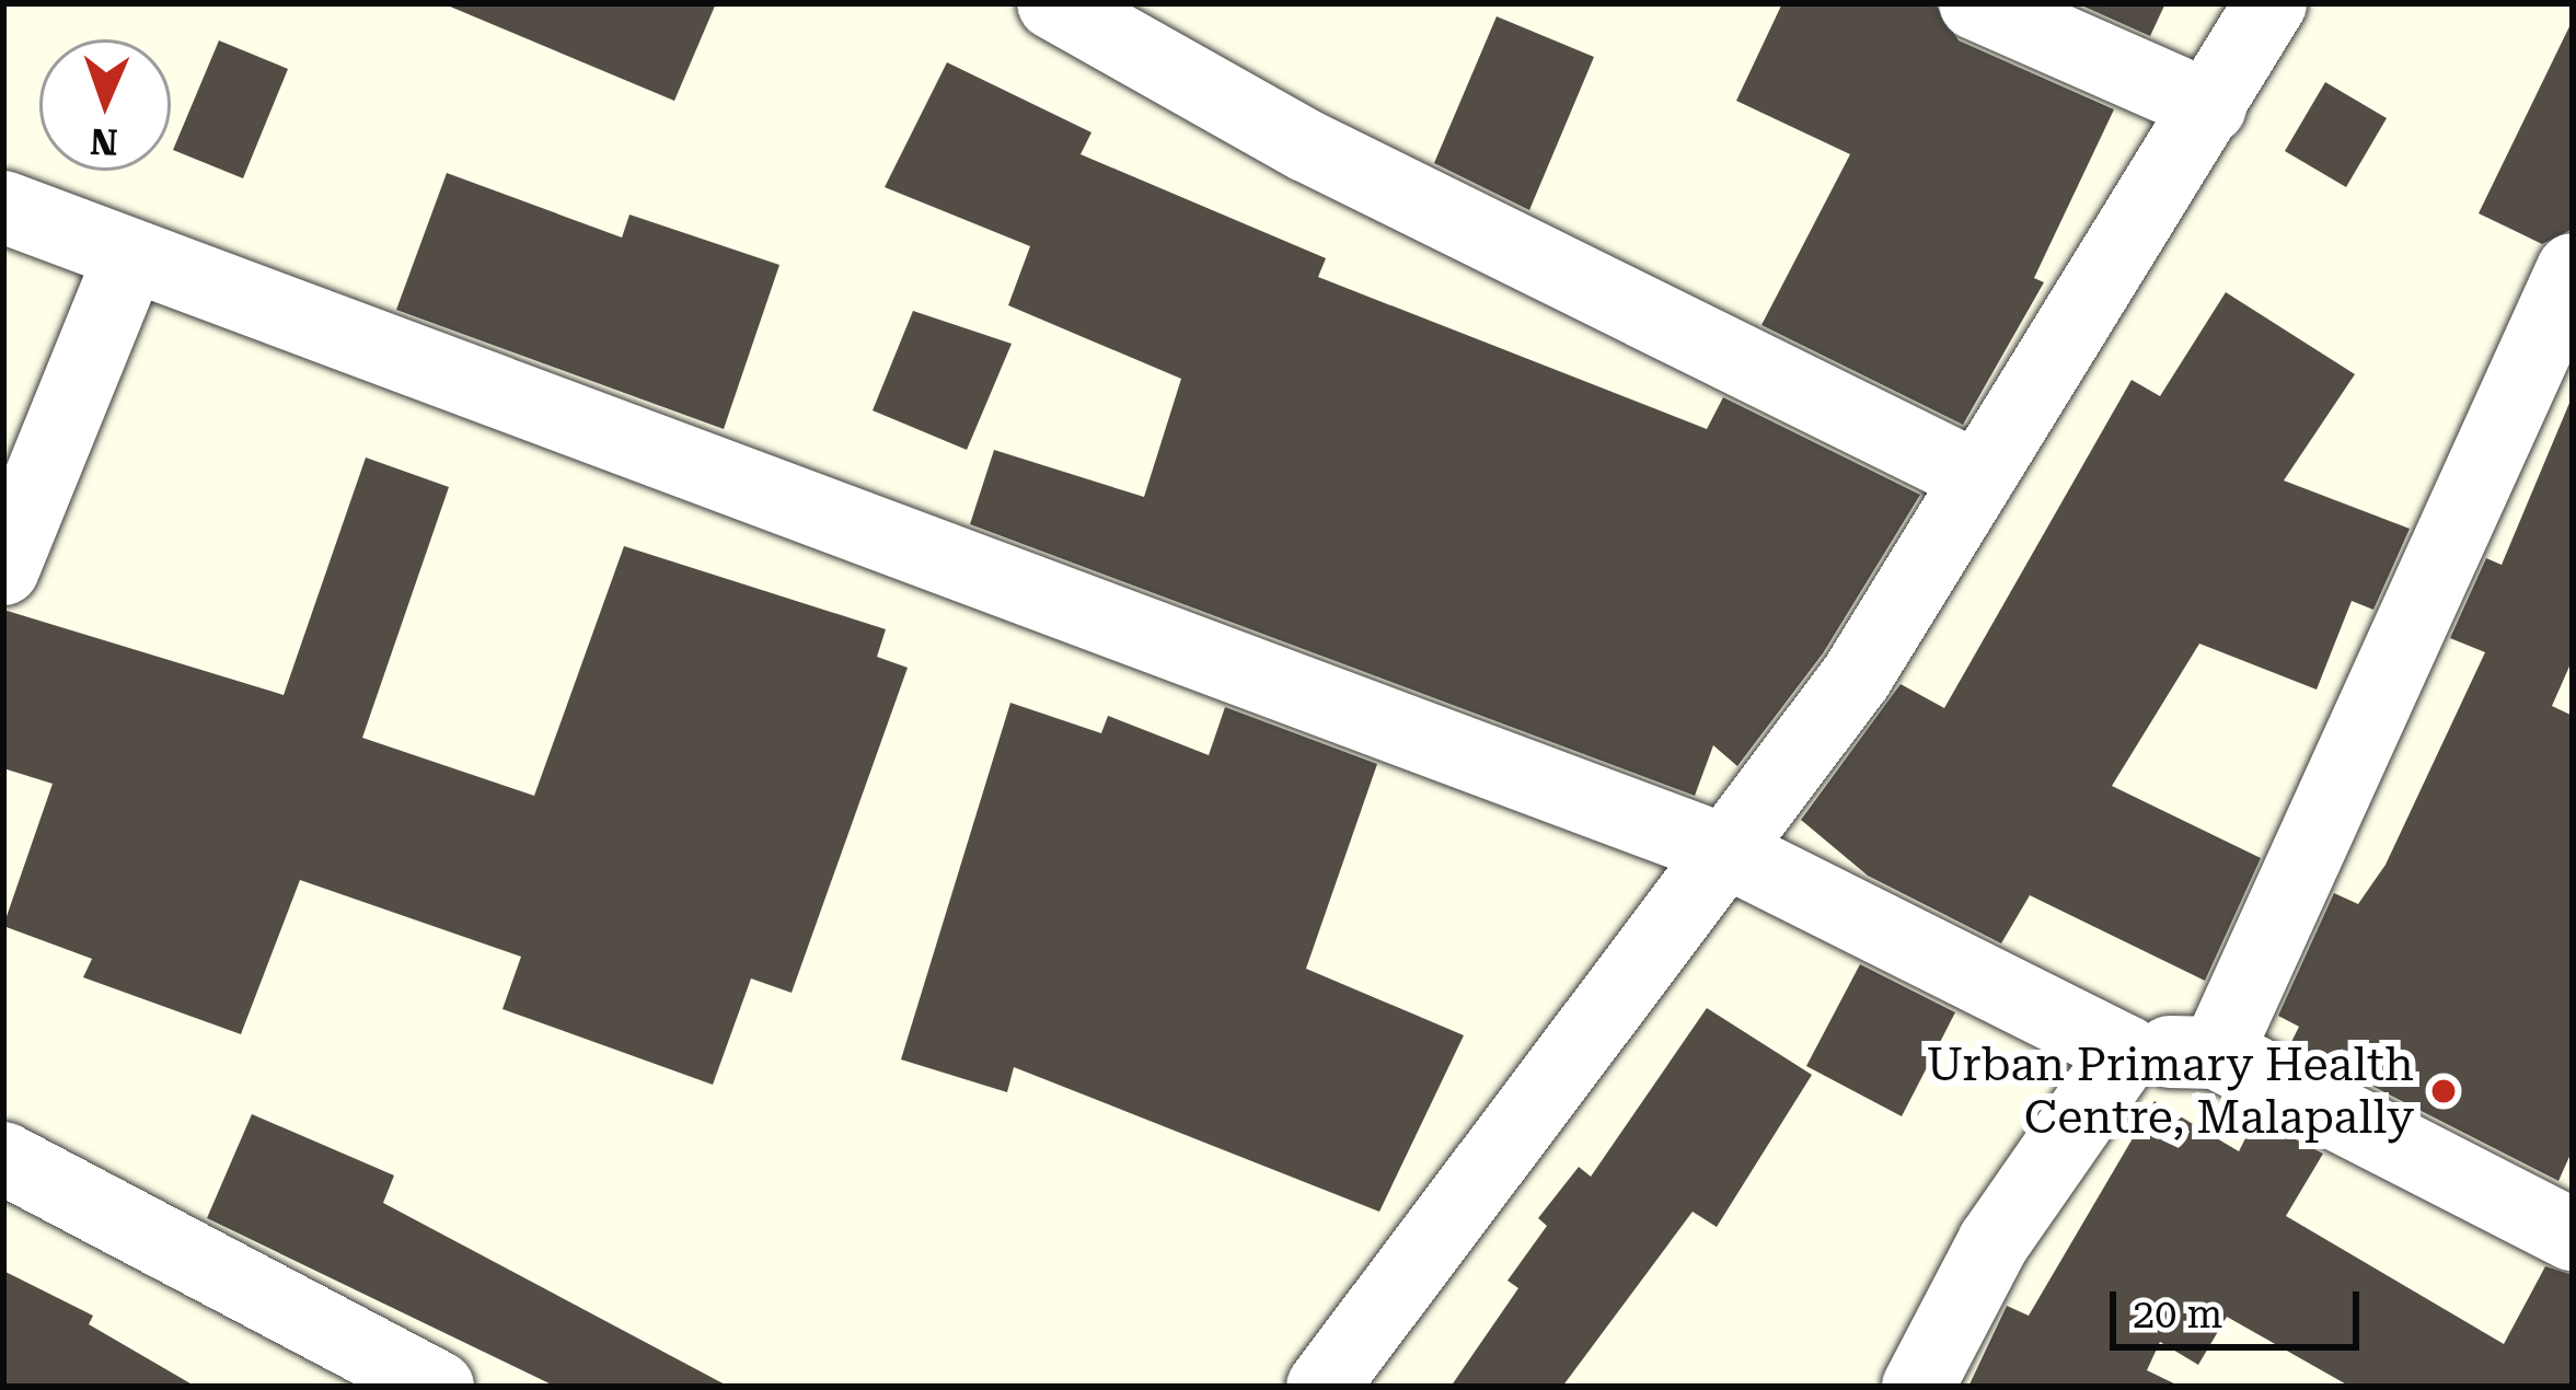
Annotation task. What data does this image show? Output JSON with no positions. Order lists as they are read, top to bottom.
{
  "places": ["Urban Primary Health Centre, Malapally"],
  "scale_bar": "20 m",
  "north": "bottom"
}
